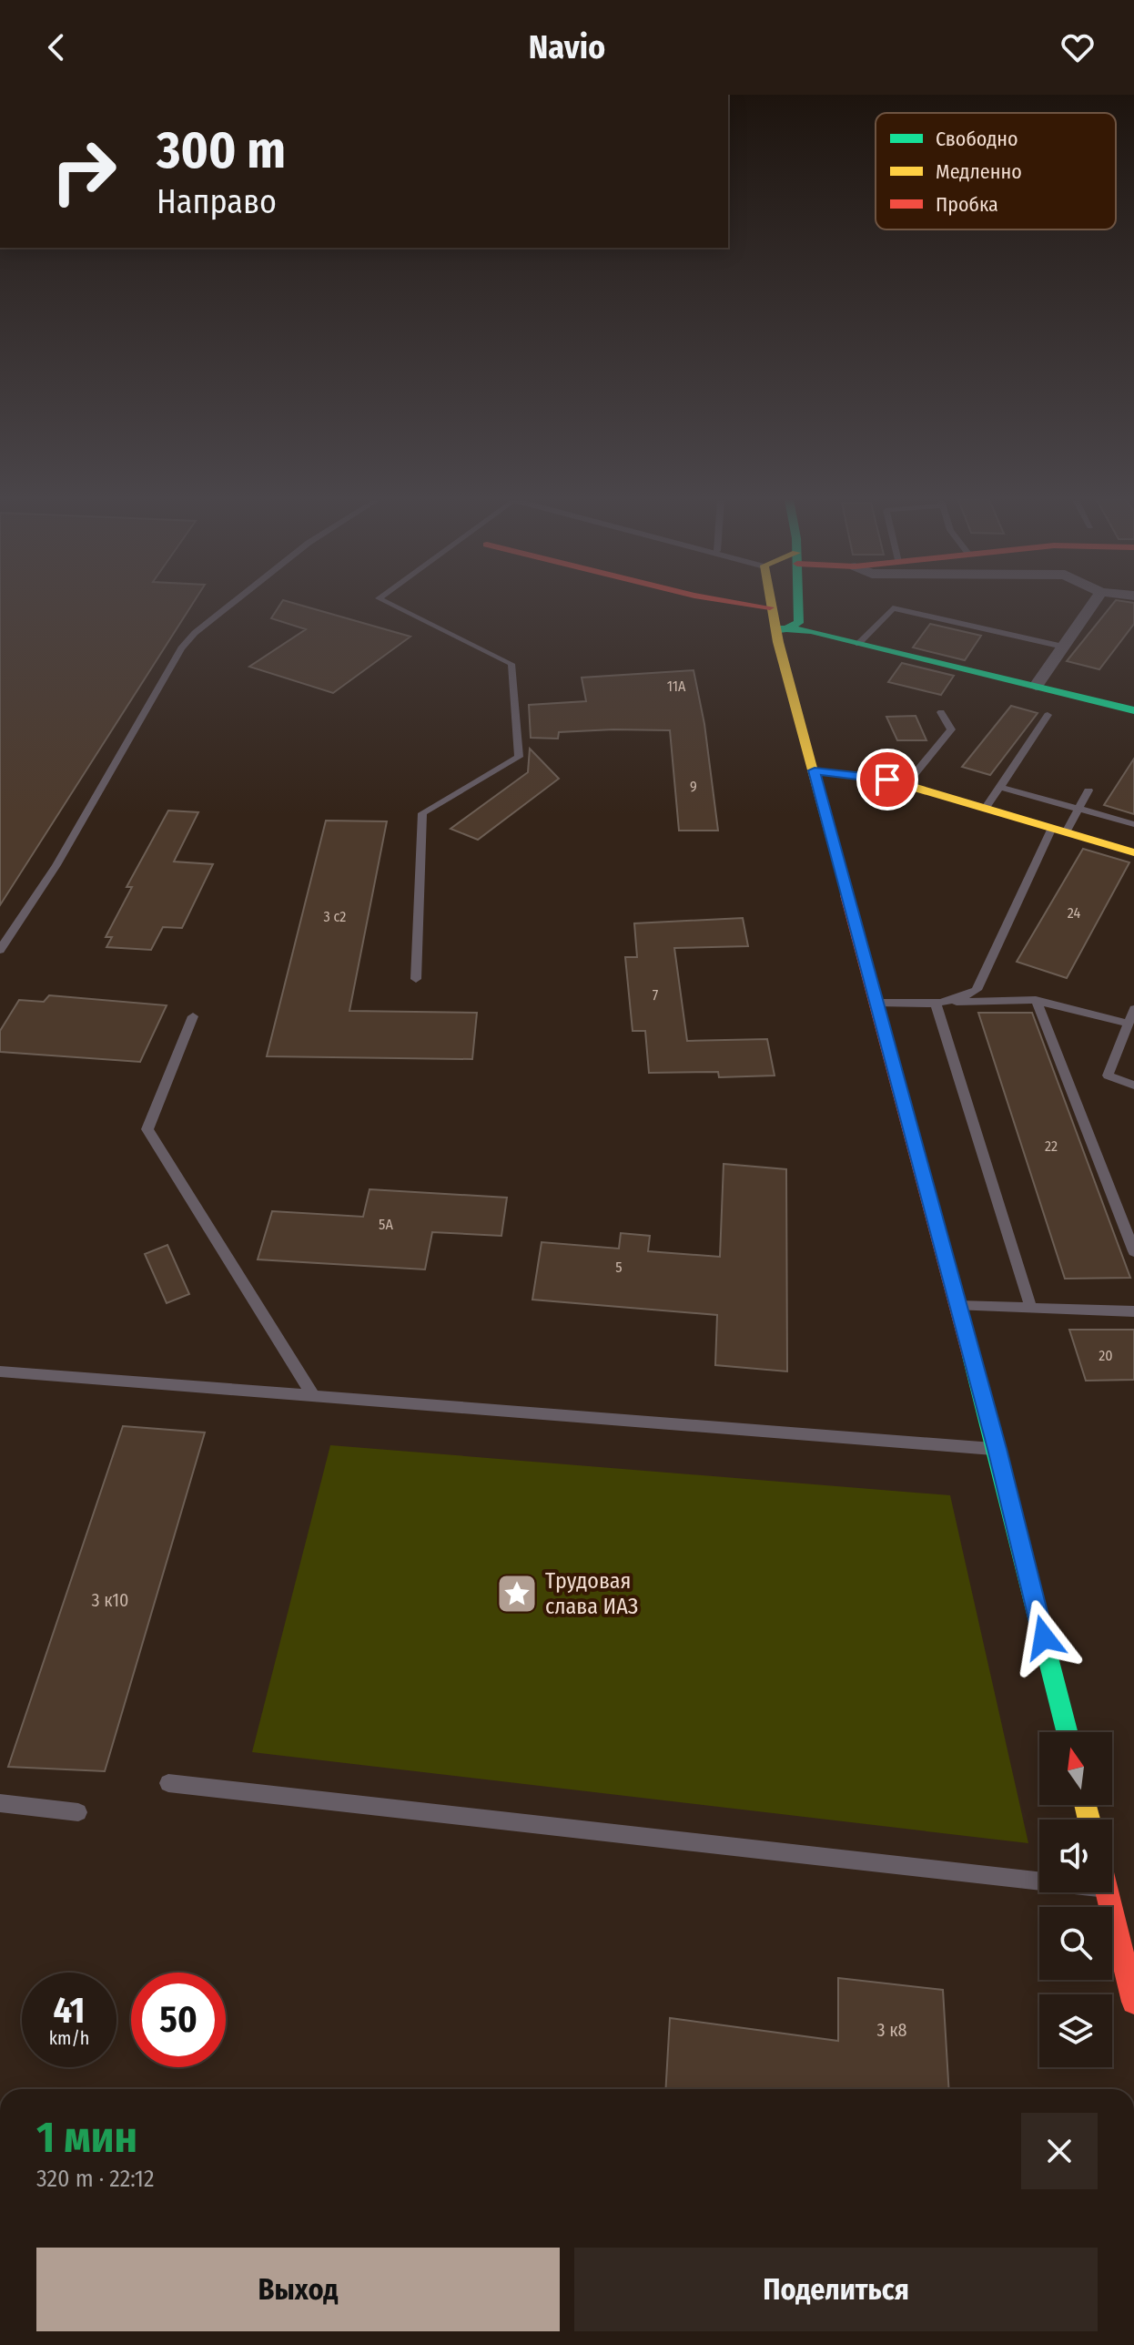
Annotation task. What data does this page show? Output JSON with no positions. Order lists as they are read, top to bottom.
{
  "places": {
    "place": ["Трудовая слава ИАЗ"]
  },
  "house_numbers": [
    "11А",
    "9",
    "24",
    "3 с2",
    "7",
    "22",
    "5А",
    "5",
    "20",
    "3 к10",
    "3 к8"
  ],
  "legend": ["Свободно", "Медленно", "Пробка"],
  "north": "top",
  "page": {
    "header": "Navio",
    "turn": ["300 m", "Направо"],
    "speed": "41 km/h",
    "limit": "50",
    "heading": ["1 мин", "320 m · 22:12"],
    "buttons": ["Выход", "Поделиться"]
  }
}
